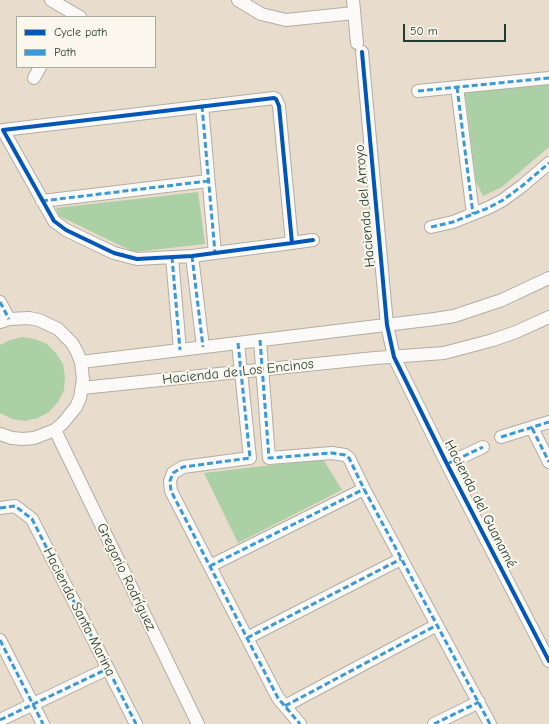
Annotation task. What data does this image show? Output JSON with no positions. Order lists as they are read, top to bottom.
{
  "streets": {
    "street": [
      "Hacienda del Arroyo",
      "Hacienda de Los Encinos",
      "Hacienda del Guanamé",
      "Gregorio Rodríguez",
      "Hacienda Santa Marina"
    ]
  },
  "crossings": [
    ["Hacienda del Arroyo", "Hacienda de Los Encinos"],
    ["Hacienda del Arroyo", "Hacienda del Guanamé"],
    ["Hacienda de Los Encinos", "Hacienda del Guanamé"]
  ],
  "legend": ["Cycle path", "Path"],
  "scale_bar": "50 m"
}
